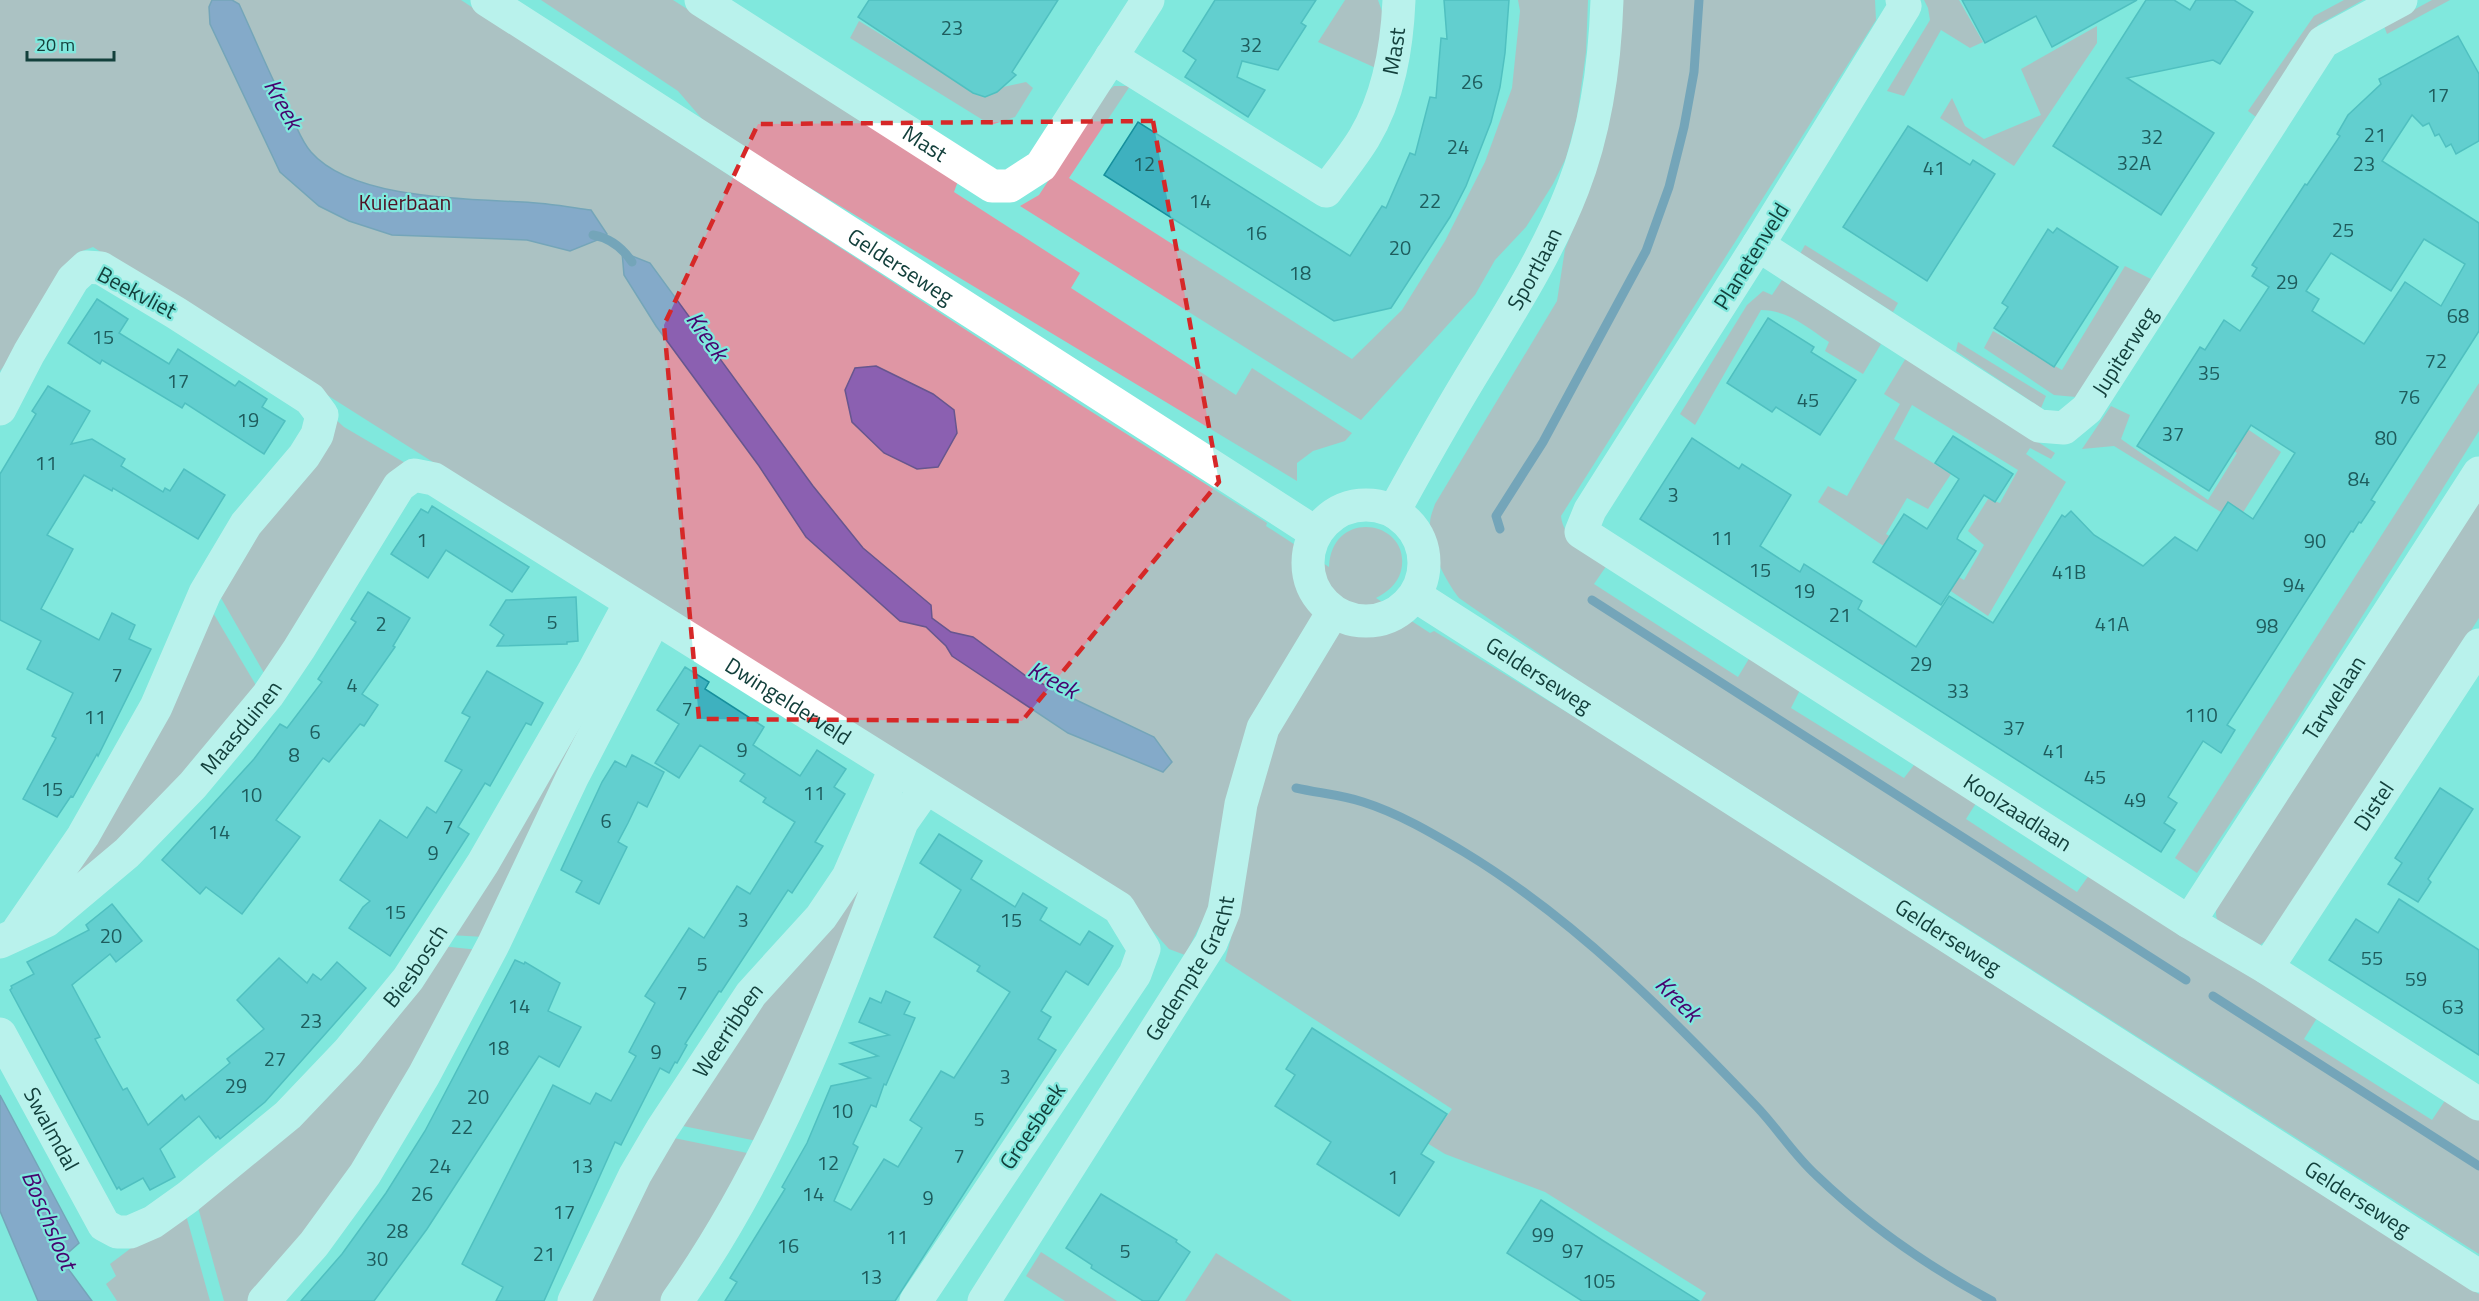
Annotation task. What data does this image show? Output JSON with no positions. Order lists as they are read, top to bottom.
{
  "streets": {
    "street": [
      "Mast",
      "Planetenveld",
      "Gelderseweg",
      "Sportlaan",
      "Beekvliet",
      "Jupiterweg",
      "Tarwelaan",
      "Dwingelderveld",
      "Maasduinen",
      "Distel",
      "Koolzaadlaan",
      "Biesbosch",
      "Gedempte Gracht",
      "Weerribben",
      "Groesbeek",
      "Swalmdal"
    ]
  },
  "crossings": [
    ["Planetenveld", "Jupiterweg"],
    ["Planetenveld", "Koolzaadlaan"],
    ["Gelderseweg", "Sportlaan"],
    ["Gelderseweg", "Gedempte Gracht"],
    ["Sportlaan", "Gedempte Gracht"],
    ["Beekvliet", "Maasduinen"],
    ["Tarwelaan", "Koolzaadlaan"],
    ["Dwingelderveld", "Maasduinen"],
    ["Dwingelderveld", "Biesbosch"],
    ["Dwingelderveld", "Weerribben"],
    ["Dwingelderveld", "Groesbeek"],
    ["Distel", "Koolzaadlaan"],
    ["Biesbosch", "Swalmdal"]
  ],
  "water": ["Kreek", "Boschsloot"],
  "parks": ["Kuierbaan"],
  "house_numbers": [
    "23",
    "32",
    "26",
    "17",
    "21",
    "32",
    "24",
    "32A",
    "12",
    "23",
    "41",
    "14",
    "22",
    "25",
    "16",
    "20",
    "18",
    "29",
    "68",
    "15",
    "72",
    "35",
    "17",
    "76",
    "45",
    "19",
    "37",
    "80",
    "11",
    "84",
    "3",
    "11",
    "1",
    "90",
    "15",
    "41B",
    "94",
    "19",
    "21",
    "5",
    "2",
    "41A",
    "98",
    "29",
    "7",
    "4",
    "33",
    "7",
    "110",
    "11",
    "37",
    "6",
    "9",
    "41",
    "8",
    "45",
    "15",
    "11",
    "10",
    "49",
    "6",
    "7",
    "14",
    "9",
    "15",
    "3",
    "15",
    "20",
    "55",
    "5",
    "59",
    "7",
    "14",
    "63",
    "23",
    "18",
    "9",
    "27",
    "3",
    "29",
    "20",
    "10",
    "5",
    "22",
    "7",
    "12",
    "24",
    "13",
    "1",
    "26",
    "14",
    "9",
    "17",
    "28",
    "99",
    "11",
    "16",
    "5",
    "97",
    "21",
    "30",
    "13",
    "105"
  ],
  "scale_bar": "20 m"
}
